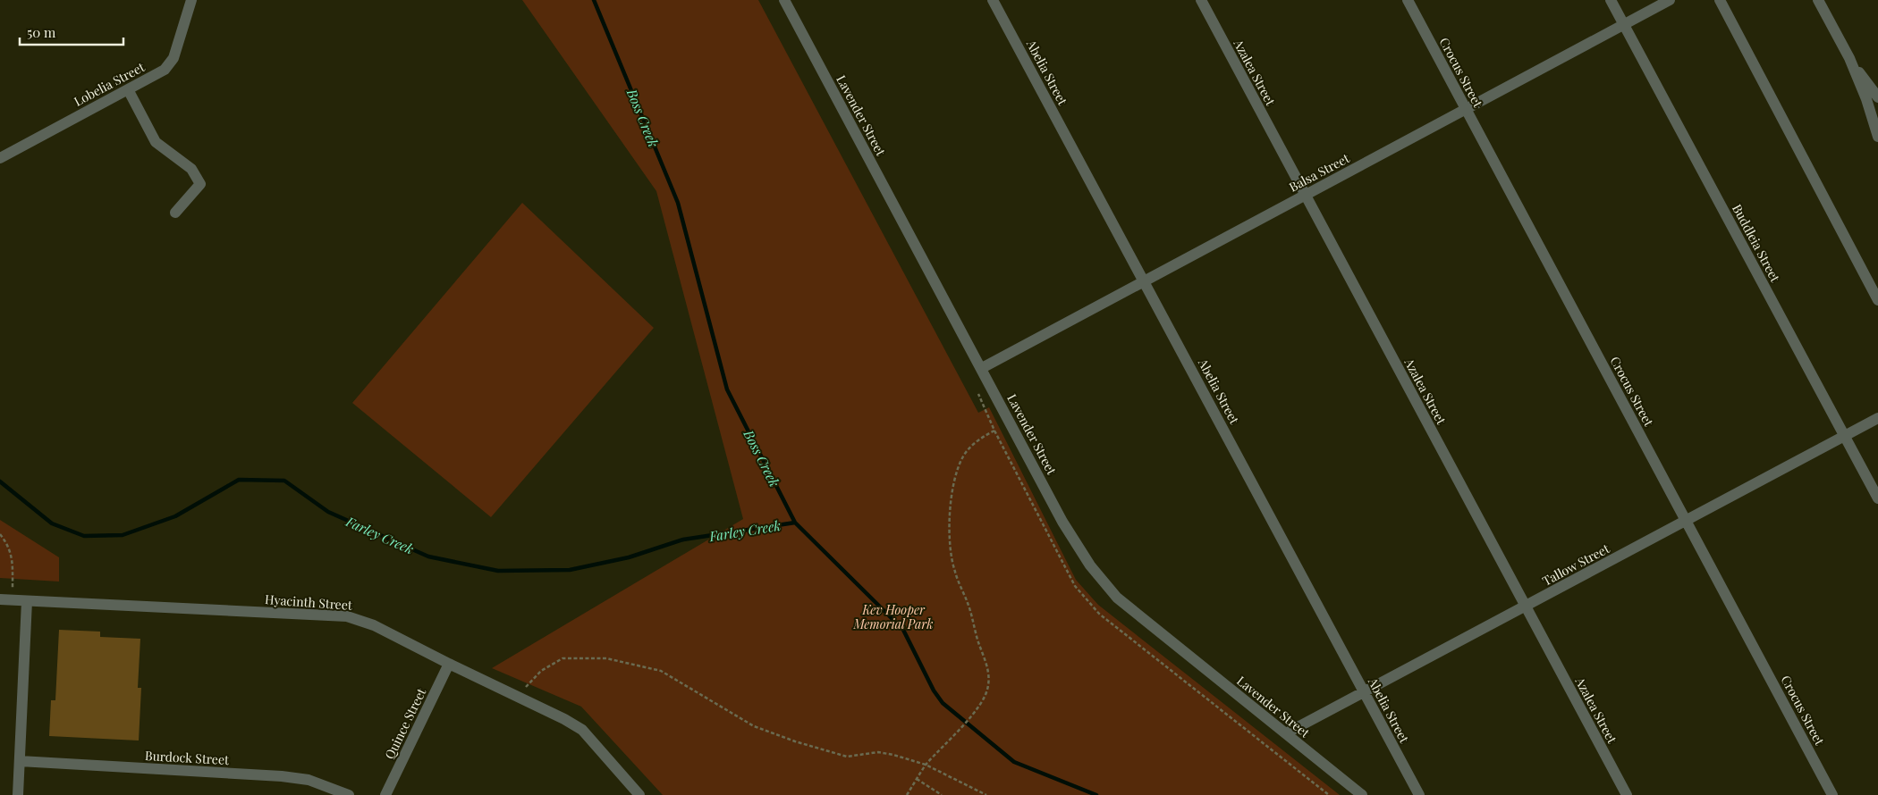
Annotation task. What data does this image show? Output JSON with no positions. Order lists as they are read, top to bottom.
{
  "streets": {
    "street": [
      "Abelia Street",
      "Azalea Street",
      "Crocus Street",
      "Lobelia Street",
      "Lavender Street",
      "Balsa Street",
      "Buddleia Street",
      "Tallow Street",
      "Hyacinth Street",
      "Quince Street",
      "Burdock Street"
    ]
  },
  "crossings": [
    ["Abelia Street", "Balsa Street"],
    ["Abelia Street", "Tallow Street"],
    ["Azalea Street", "Balsa Street"],
    ["Azalea Street", "Tallow Street"],
    ["Crocus Street", "Balsa Street"],
    ["Crocus Street", "Tallow Street"],
    ["Lavender Street", "Balsa Street"],
    ["Lavender Street", "Tallow Street"],
    ["Balsa Street", "Buddleia Street"],
    ["Buddleia Street", "Tallow Street"],
    ["Hyacinth Street", "Quince Street"]
  ],
  "water": ["Boss Creek", "Farley Creek"],
  "parks": ["Kev Hooper Memorial Park"],
  "scale_bar": "50 m"
}
